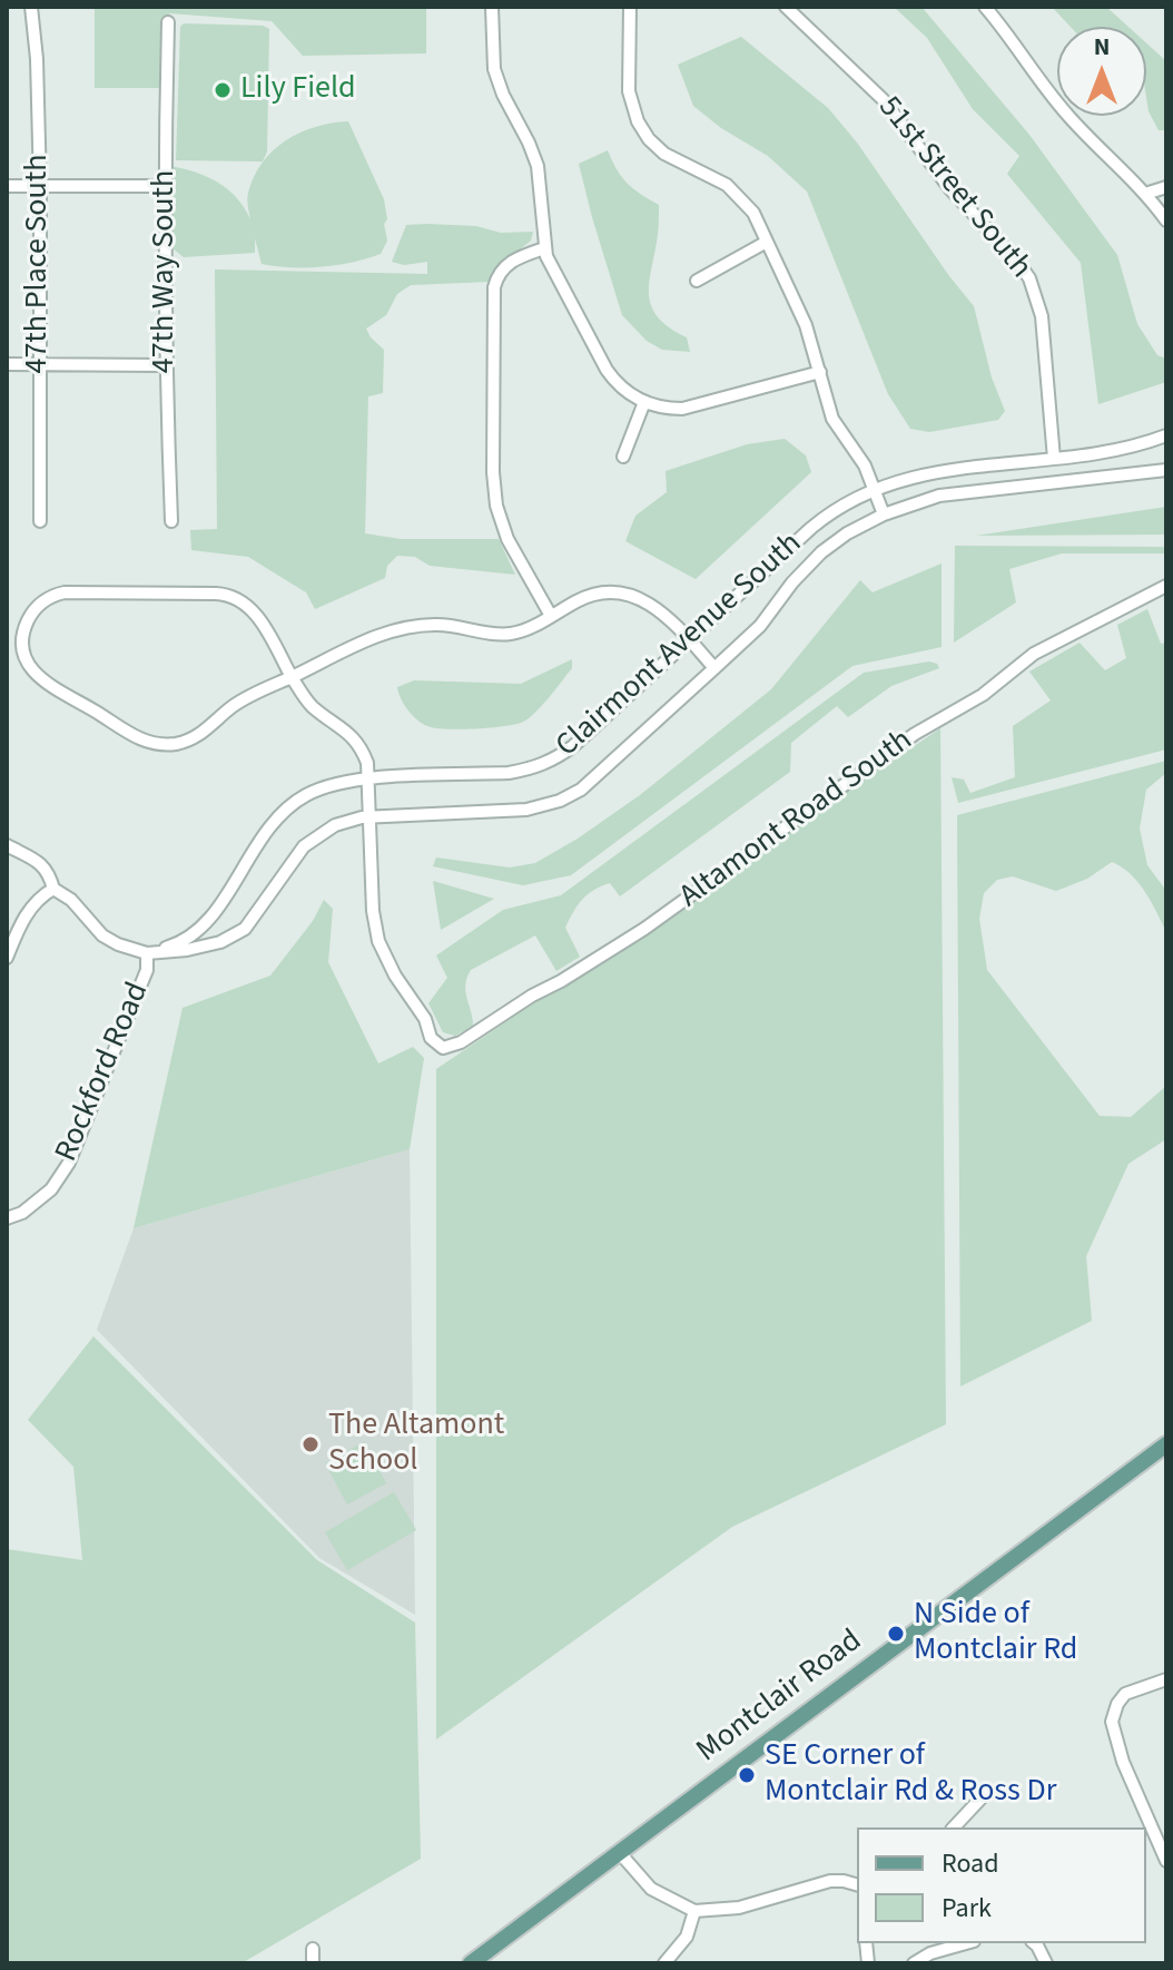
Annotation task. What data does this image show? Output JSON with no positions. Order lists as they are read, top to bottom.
{
  "streets": {
    "main road": ["Montclair Road"],
    "street": [
      "51st Street South",
      "47th Place South",
      "47th Way South",
      "Clairmont Avenue South",
      "Altamont Road South",
      "Rockford Road"
    ]
  },
  "crossings": [
    ["51st Street South", "Clairmont Avenue South"],
    ["Clairmont Avenue South", "Altamont Road South"],
    ["Clairmont Avenue South", "Rockford Road"]
  ],
  "places": [
    "Lily Field",
    "The Altamont School",
    "N Side of Montclair Rd",
    "SE Corner of Montclair Rd & Ross Dr"
  ],
  "legend": ["Road", "Park"],
  "north": "top"
}
